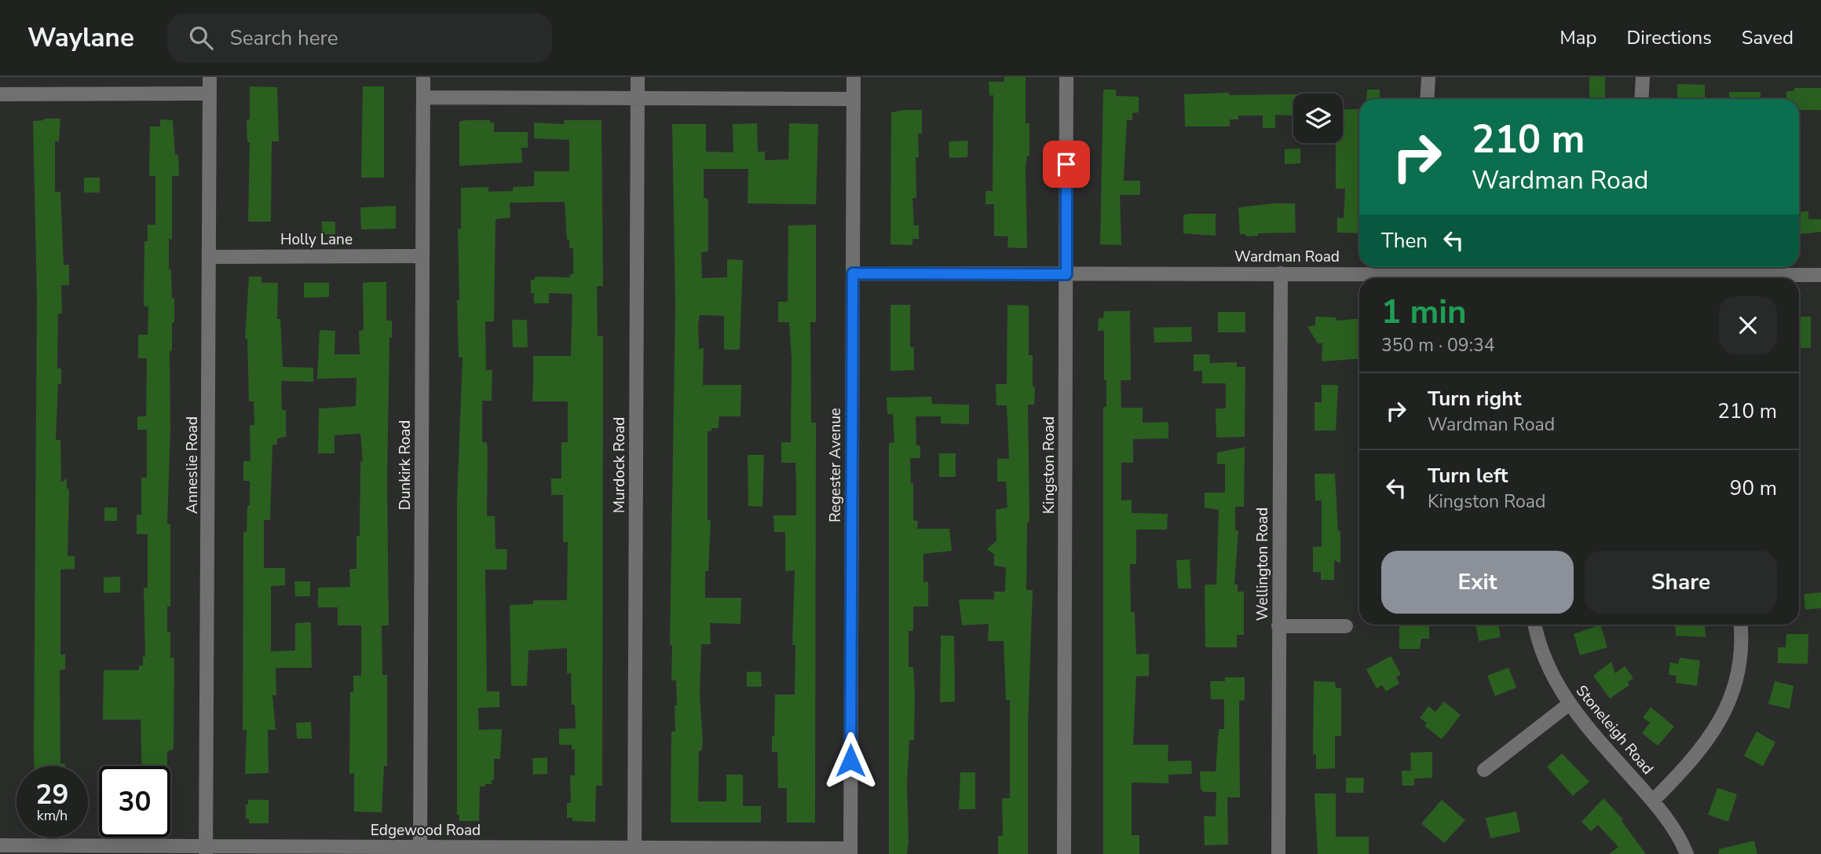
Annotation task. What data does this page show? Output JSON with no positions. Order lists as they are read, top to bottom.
{
  "streets": {
    "street": [
      "Holly Lane",
      "Wardman Road",
      "Anneslie Road",
      "Dunkirk Road",
      "Murdock Road",
      "Regester Avenue",
      "Kingston Road",
      "Wellington Road",
      "Stoneleigh Road",
      "Edgewood Road"
    ]
  },
  "crossings": [
    ["Holly Lane", "Anneslie Road"],
    ["Holly Lane", "Dunkirk Road"],
    ["Wardman Road", "Regester Avenue"],
    ["Wardman Road", "Kingston Road"],
    ["Wardman Road", "Wellington Road"],
    ["Anneslie Road", "Edgewood Road"],
    ["Dunkirk Road", "Edgewood Road"],
    ["Murdock Road", "Edgewood Road"],
    ["Regester Avenue", "Edgewood Road"]
  ],
  "page": {
    "header": "Waylane",
    "search": "Search here",
    "nav": ["Map", "Directions", "Saved"],
    "turn": ["210 m", "Wardman Road"],
    "then": "Then",
    "heading": ["1 min", "350 m · 09:34"],
    "list": [
      {
        "name": "Turn right",
        "note": "Wardman Road",
        "value": "210 m"
      },
      {
        "name": "Turn left",
        "note": "Kingston Road",
        "value": "90 m"
      }
    ],
    "buttons": ["Exit", "Share"],
    "speed": "29 km/h",
    "limit": "30"
  }
}
